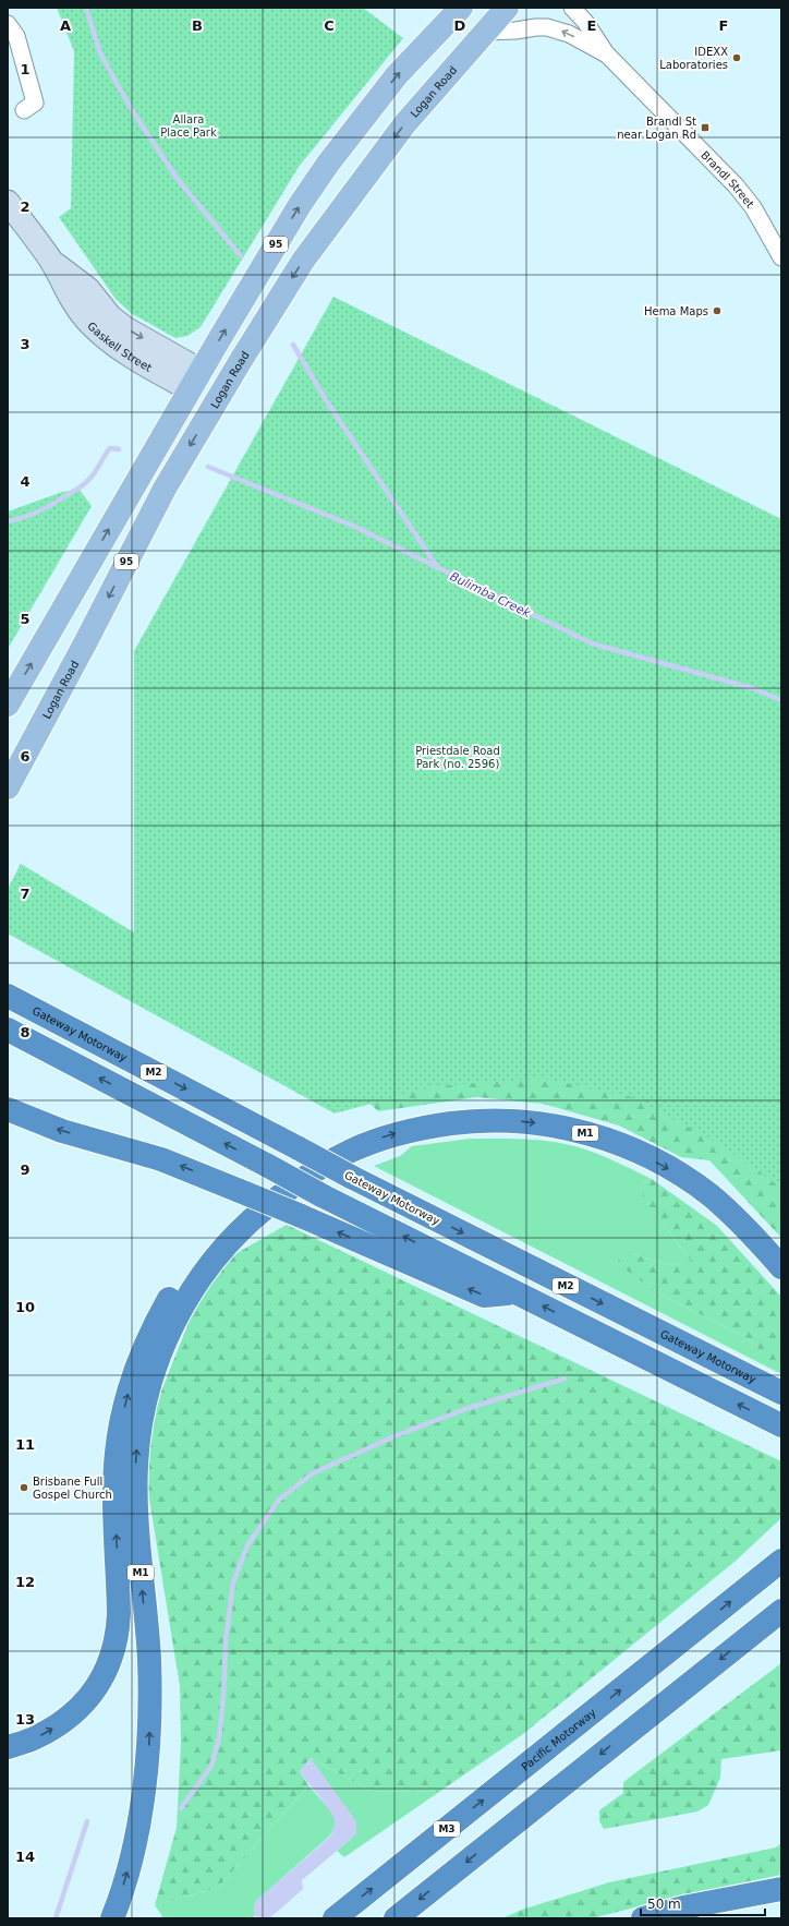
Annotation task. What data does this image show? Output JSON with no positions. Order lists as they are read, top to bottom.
{
  "streets": {
    "highway": [
      "Gateway Motorway",
      "M2",
      "M1",
      "Pacific Motorway",
      "M3"
    ],
    "main road": ["Logan Road", "95", "Gaskell Street"],
    "street": ["Brandl Street"]
  },
  "crossings": [
    ["Logan Road", "Brandl Street"],
    ["Logan Road", "Gaskell Street"],
    ["95", "Gaskell Street"]
  ],
  "water": ["Bulimba Creek"],
  "parks": ["Allara Place Park", "Priestdale Road Park (no. 2596)"],
  "places": {
    "other": ["IDEXX Laboratories", "Hema Maps", "Brisbane Full Gospel Church"],
    "transit": ["Brandl St near Logan Rd"]
  },
  "scale_bar": "50 m",
  "grid": {
    "columns": [
      "A",
      "B",
      "C",
      "D",
      "E",
      "F"
    ],
    "rows": [
      "1",
      "2",
      "3",
      "4",
      "5",
      "6",
      "7",
      "8",
      "9",
      "10",
      "11",
      "12",
      "13",
      "14"
    ]
  }
}
